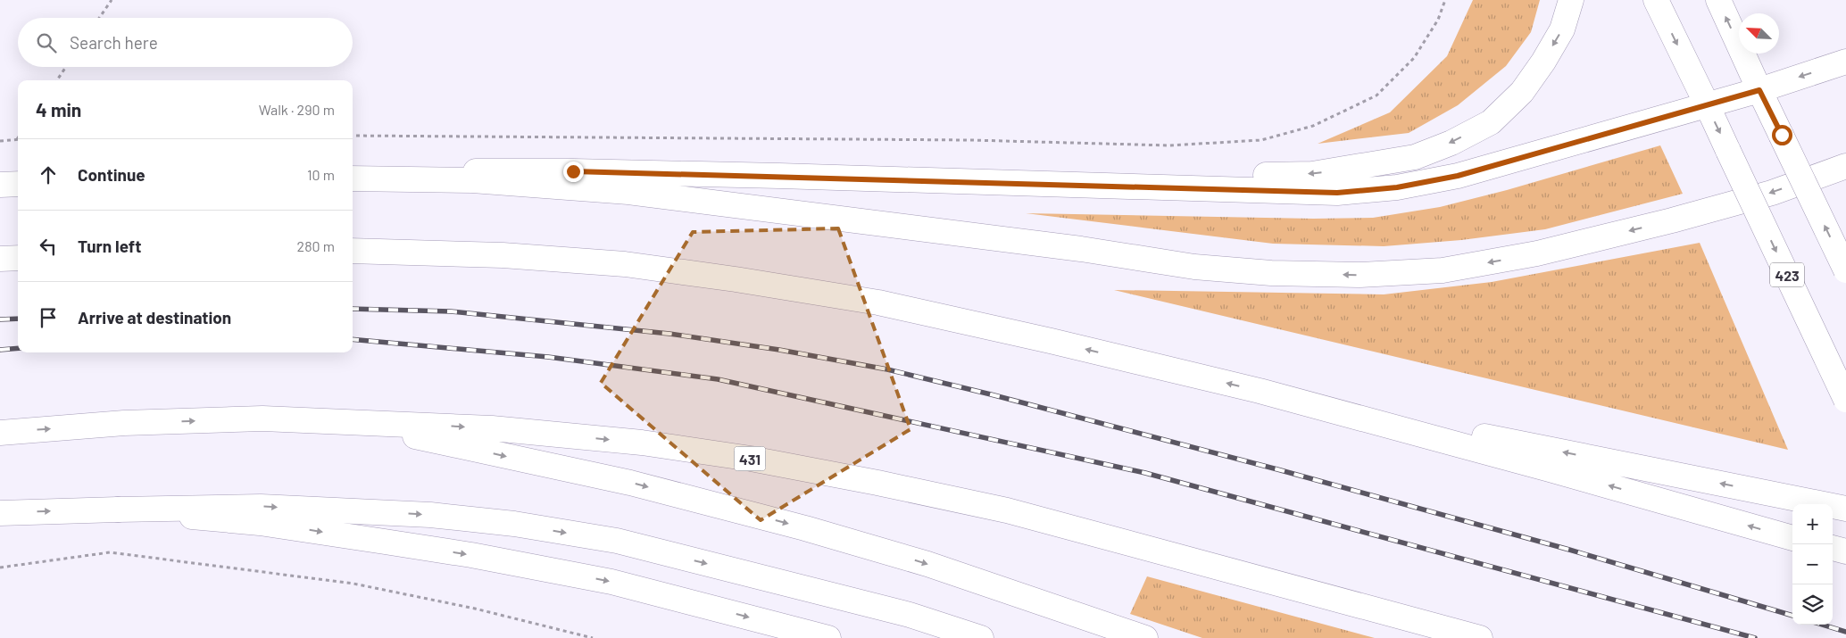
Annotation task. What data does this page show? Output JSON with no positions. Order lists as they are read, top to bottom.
{
  "streets": {
    "main road": ["423", "431"]
  },
  "north": "top left",
  "page": {
    "search": "Search here",
    "heading": ["4 min", "Walk · 290 m"],
    "list": [
      ["Continue", "10 m"],
      ["Turn left", "280 m"],
      "Arrive at destination"
    ],
    "map_buttons": ["+", "−"]
  }
}
